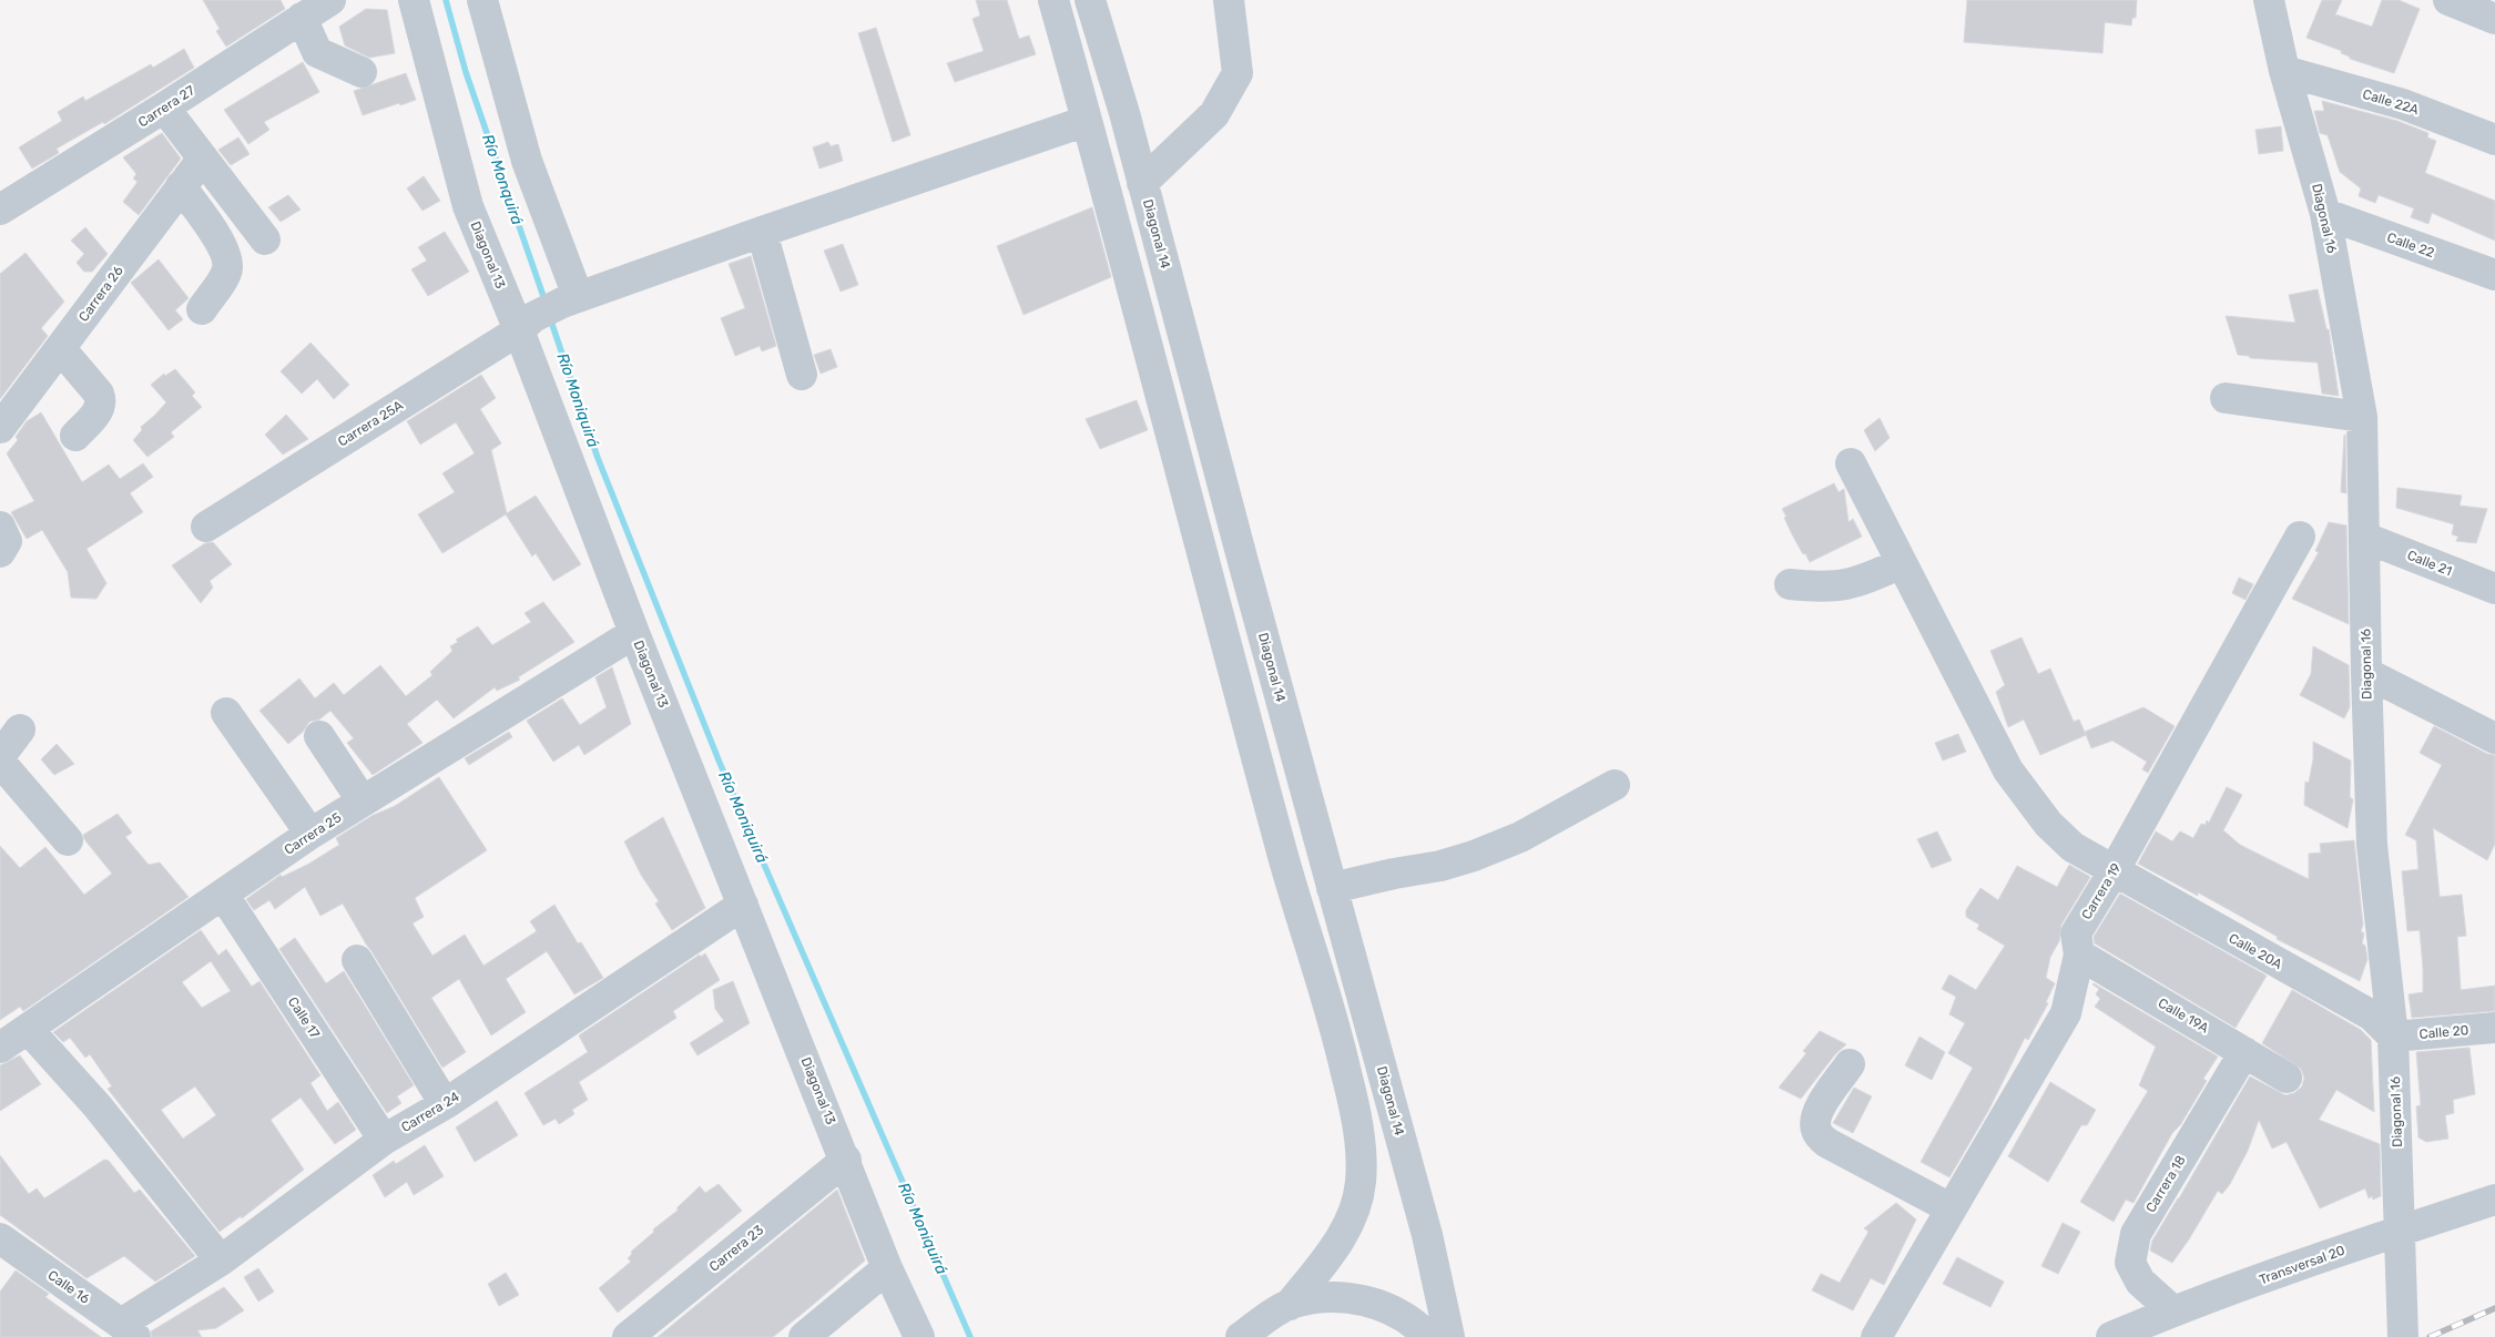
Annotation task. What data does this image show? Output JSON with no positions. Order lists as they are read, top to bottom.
{
  "streets": {
    "street": [
      "Calle 22A",
      "Carrera 27",
      "Diagonal 16",
      "Diagonal 14",
      "Calle 22",
      "Diagonal 13",
      "Carrera 26",
      "Carrera 25A",
      "Calle 21",
      "Carrera 25",
      "Carrera 19",
      "Calle 20A",
      "Calle 19A",
      "Calle 17",
      "Calle 20",
      "Carrera 24",
      "Carrera 18",
      "Carrera 23",
      "Transversal 20",
      "Calle 16"
    ]
  },
  "crossings": [
    ["Calle 22A", "Diagonal 16"],
    ["Diagonal 16", "Calle 22"],
    ["Diagonal 16", "Calle 21"],
    ["Diagonal 16", "Calle 20A"],
    ["Diagonal 16", "Calle 20"],
    ["Diagonal 16", "Transversal 20"],
    ["Diagonal 13", "Carrera 25A"],
    ["Diagonal 13", "Carrera 25"],
    ["Diagonal 13", "Carrera 24"],
    ["Diagonal 13", "Carrera 23"],
    ["Carrera 25", "Calle 17"],
    ["Carrera 19", "Calle 20A"],
    ["Carrera 19", "Calle 19A"],
    ["Calle 20A", "Calle 20"],
    ["Calle 19A", "Carrera 18"],
    ["Calle 17", "Carrera 24"],
    ["Carrera 24", "Calle 16"],
    ["Carrera 18", "Transversal 20"]
  ],
  "water": ["Río Monquirá", "Río Moniquirá"]
}
